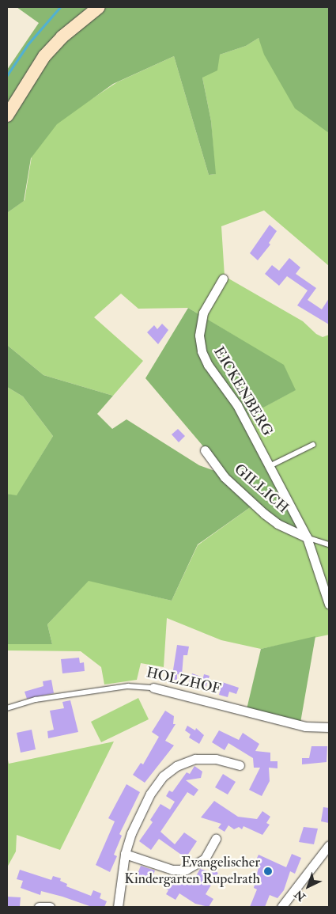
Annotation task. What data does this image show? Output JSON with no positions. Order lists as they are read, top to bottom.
{
  "streets": {
    "street": ["EICKENBERG", "GILLICH", "HOLZHOF"]
  },
  "crossings": [
    ["EICKENBERG", "GILLICH"]
  ],
  "places": ["Evangelischer Kindergarten Rupelrath"],
  "north": "bottom left"
}
